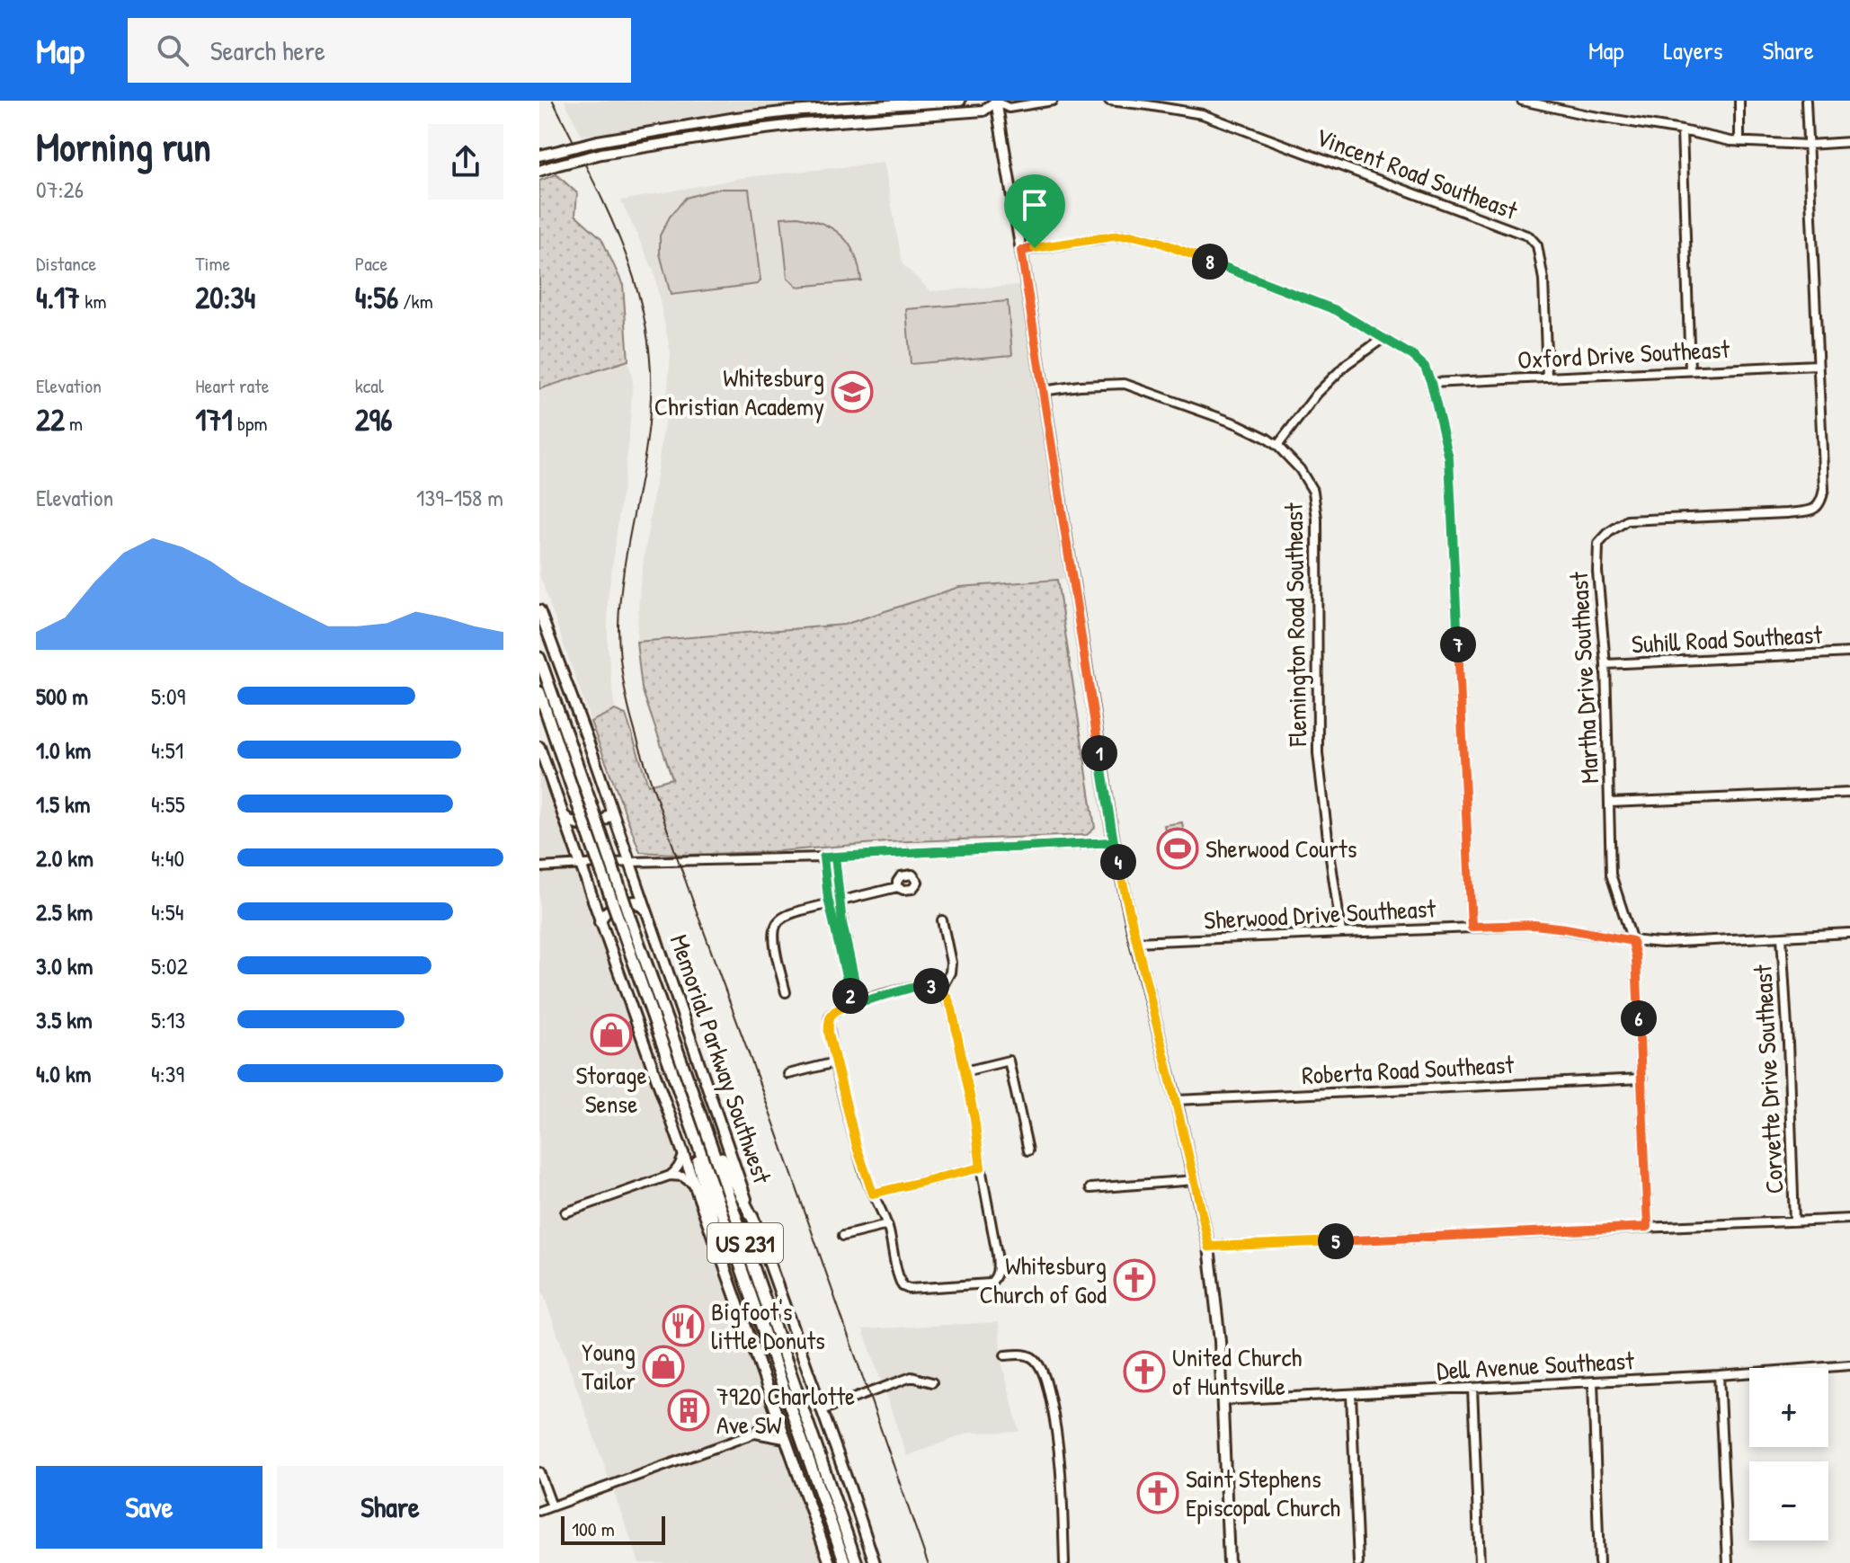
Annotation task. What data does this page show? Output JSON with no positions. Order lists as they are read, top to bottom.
{
  "streets": {
    "highway": ["Memorial Parkway Southwest", "US 231"],
    "street": [
      "Vincent Road Southeast",
      "Oxford Drive Southeast",
      "Flemington Road Southeast",
      "Suhill Road Southeast",
      "Martha Drive Southeast",
      "Sherwood Drive Southeast",
      "Roberta Road Southeast",
      "Corvette Drive Southeast",
      "Dell Avenue Southeast"
    ]
  },
  "crossings": [
    ["Vincent Road Southeast", "Oxford Drive Southeast"],
    ["Oxford Drive Southeast", "Martha Drive Southeast"],
    ["Flemington Road Southeast", "Sherwood Drive Southeast"],
    ["Suhill Road Southeast", "Martha Drive Southeast"],
    ["Martha Drive Southeast", "Sherwood Drive Southeast"],
    ["Martha Drive Southeast", "Roberta Road Southeast"],
    ["Sherwood Drive Southeast", "Corvette Drive Southeast"]
  ],
  "places": {
    "school or university": ["Whitesburg Christian Academy"],
    "sports": ["Sherwood Courts"],
    "shop": ["Storage Sense", "Young Tailor"],
    "church": ["Whitesburg Church of God", "United Church of Huntsville", "Saint Stephens Episcopal Church"],
    "restaurant": ["Bigfoot's little Donuts"],
    "building": ["7920 Charlotte Ave SW"]
  },
  "scale_bar": "100 m",
  "page": {
    "header": "Map",
    "search": "Search here",
    "nav": ["Map", "Layers", "Share"],
    "heading": ["Morning run", "07:26"],
    "stats": [
      ["Distance", "4.17 km"],
      ["Time", "20:34"],
      ["Pace", "4:56 /km"],
      ["Elevation", "22 m"],
      ["Heart rate", "171 bpm"],
      ["kcal", "296"]
    ],
    "pins": [
      "8",
      "7",
      "1",
      "4",
      "3",
      "2",
      "6",
      "5"
    ],
    "chart": ["Elevation", "139–158 m"],
    "list": [
      {
        "name": "500 m",
        "note": "5:09"
      },
      {
        "name": "1.0 km",
        "note": "4:51"
      },
      {
        "name": "1.5 km",
        "note": "4:55"
      },
      {
        "name": "2.0 km",
        "note": "4:40"
      },
      {
        "name": "2.5 km",
        "note": "4:54"
      },
      {
        "name": "3.0 km",
        "note": "5:02"
      },
      {
        "name": "3.5 km",
        "note": "5:13"
      },
      {
        "name": "4.0 km",
        "note": "4:39"
      }
    ],
    "map_buttons": ["+", "−"],
    "buttons": ["Save", "Share"],
    "scale": "100 m"
  }
}
